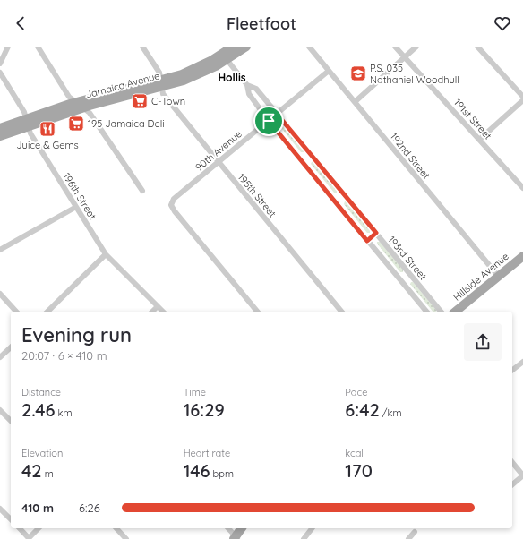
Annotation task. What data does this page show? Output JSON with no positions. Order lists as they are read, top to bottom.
{
  "streets": {
    "main road": ["Jamaica Avenue", "Hillside Avenue"],
    "street": [
      "191st Street",
      "90th Avenue",
      "192nd Street",
      "195th Street",
      "196th Street",
      "193rd Street"
    ]
  },
  "crossings": [
    ["Jamaica Avenue", "195th Street"],
    ["Jamaica Avenue", "196th Street"],
    ["Jamaica Avenue", "193rd Street"],
    ["90th Avenue", "192nd Street"],
    ["90th Avenue", "195th Street"],
    ["90th Avenue", "193rd Street"],
    ["192nd Street", "Hillside Avenue"]
  ],
  "districts": ["Hollis"],
  "places": {
    "school or university": ["P.S. 035 Nathaniel Woodhull"],
    "supermarket": ["C-Town", "195 Jamaica Deli"],
    "restaurant": ["Juice & Gems"]
  },
  "page": {
    "header": "Fleetfoot",
    "heading": ["Evening run", "20:07 · 6 × 410 m"],
    "stats": [
      ["Distance", "2.46 km"],
      ["Time", "16:29"],
      ["Pace", "6:42 /km"],
      ["Elevation", "42 m"],
      ["Heart rate", "146 bpm"],
      ["kcal", "170"]
    ],
    "list": [
      {
        "name": "410 m",
        "note": "6:26"
      }
    ]
  }
}
